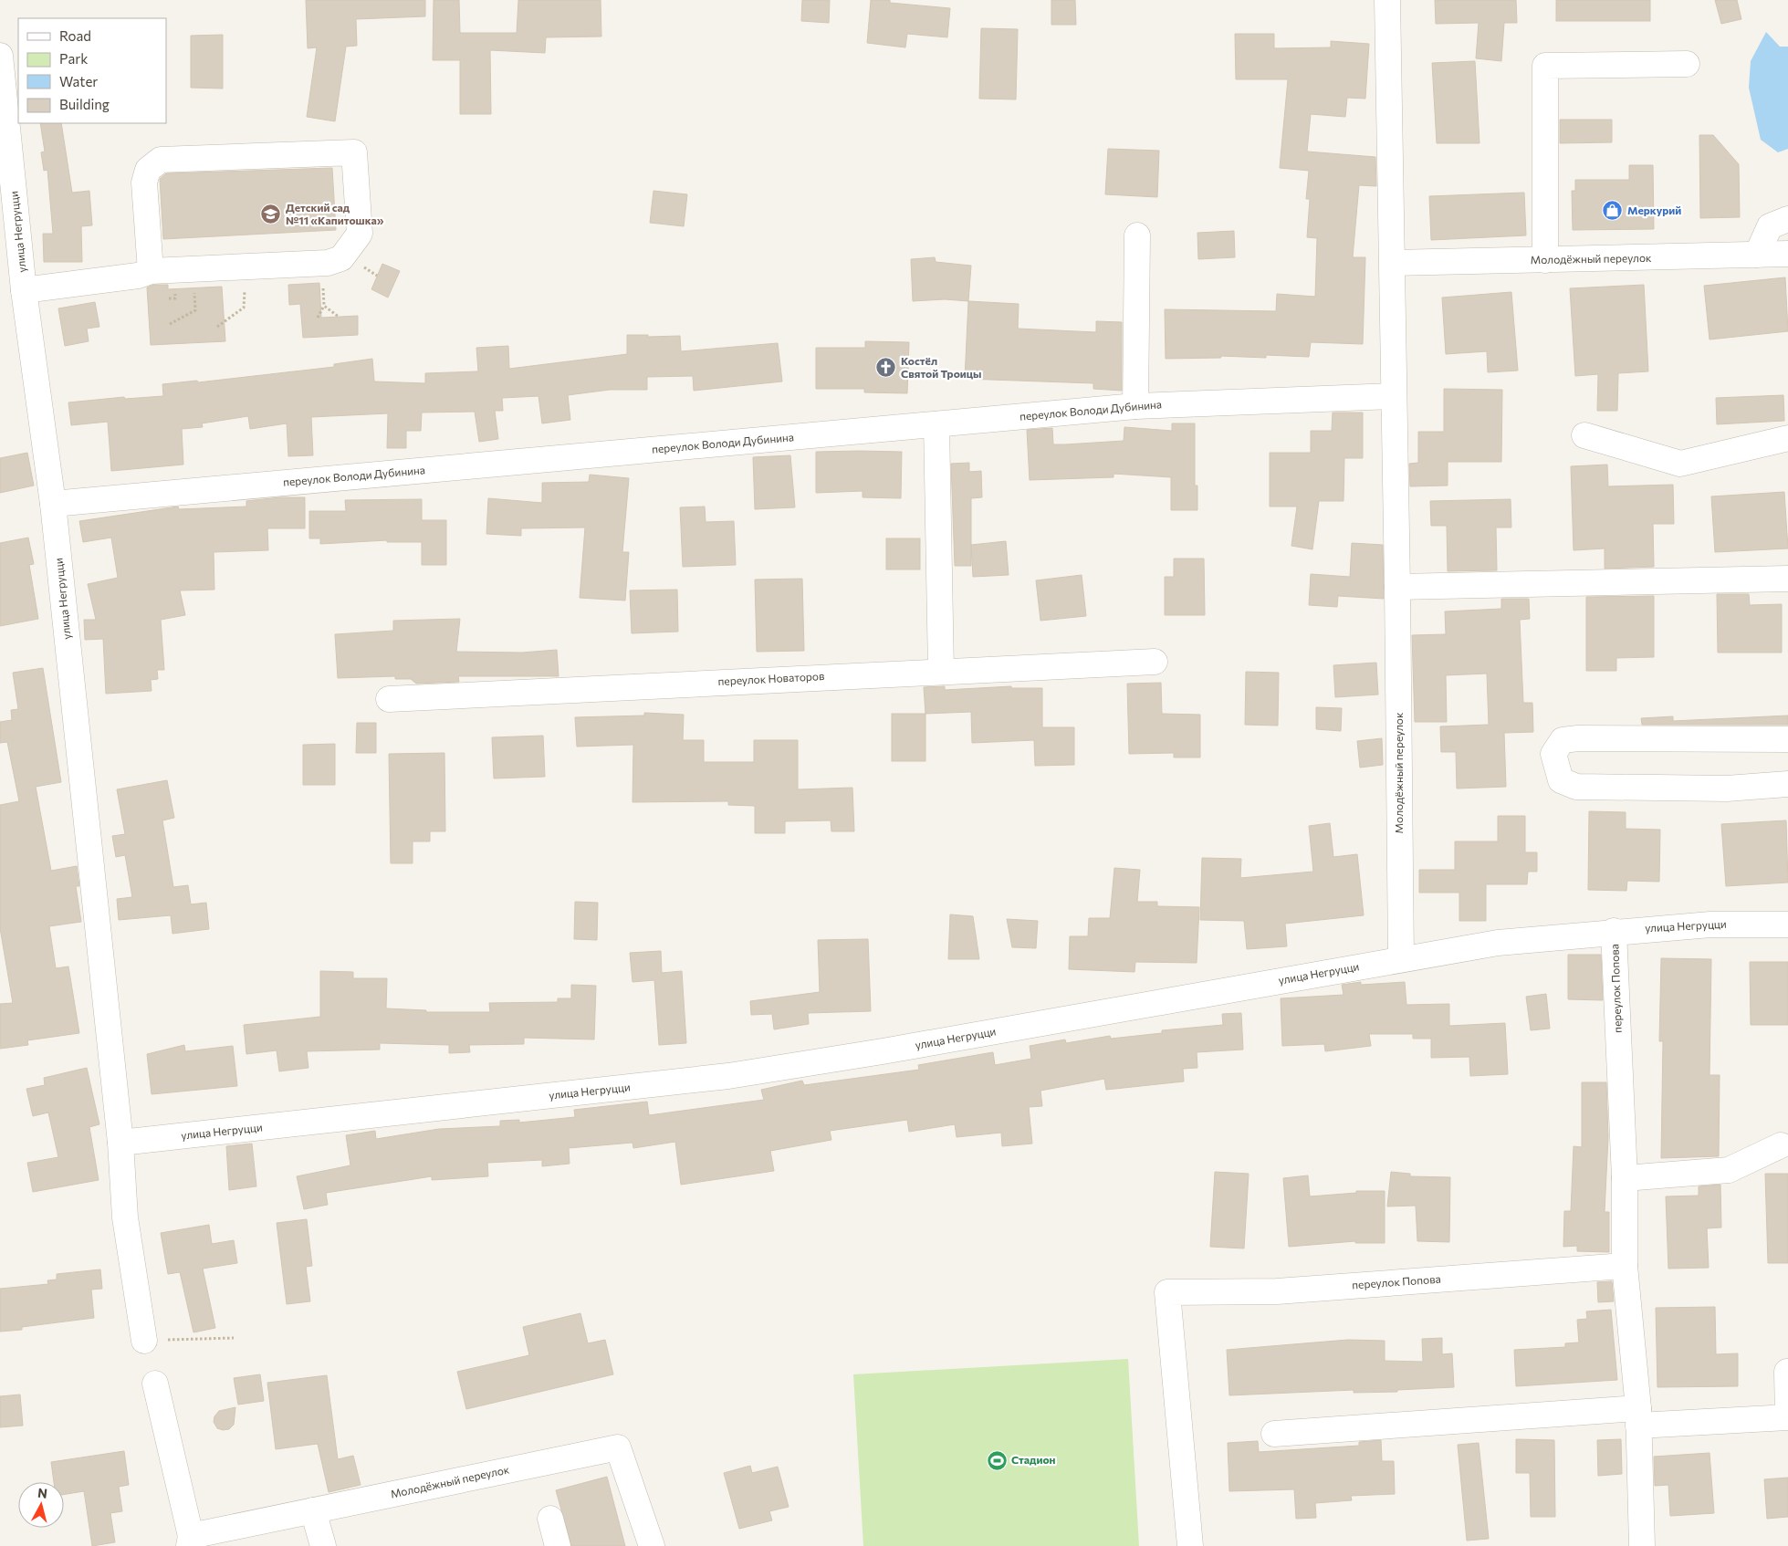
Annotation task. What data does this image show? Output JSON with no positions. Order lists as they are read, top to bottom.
{
  "streets": {
    "street": [
      "улица Негруцци",
      "Молодёжный переулок",
      "переулок Володи Дубинина",
      "переулок Новаторов",
      "переулок Попова"
    ]
  },
  "crossings": [
    ["улица Негруцци", "Молодёжный переулок"],
    ["улица Негруцци", "переулок Володи Дубинина"],
    ["улица Негруцци", "переулок Попова"],
    ["Молодёжный переулок", "переулок Володи Дубинина"]
  ],
  "places": {
    "shop": ["Меркурий"],
    "school or university": ["Детский сад №11 «Капитошка»"],
    "church": ["Костёл Святой Троицы"],
    "sports": ["Стадион"]
  },
  "legend": [
    "Road",
    "Park",
    "Water",
    "Building"
  ],
  "north": "top"
}
